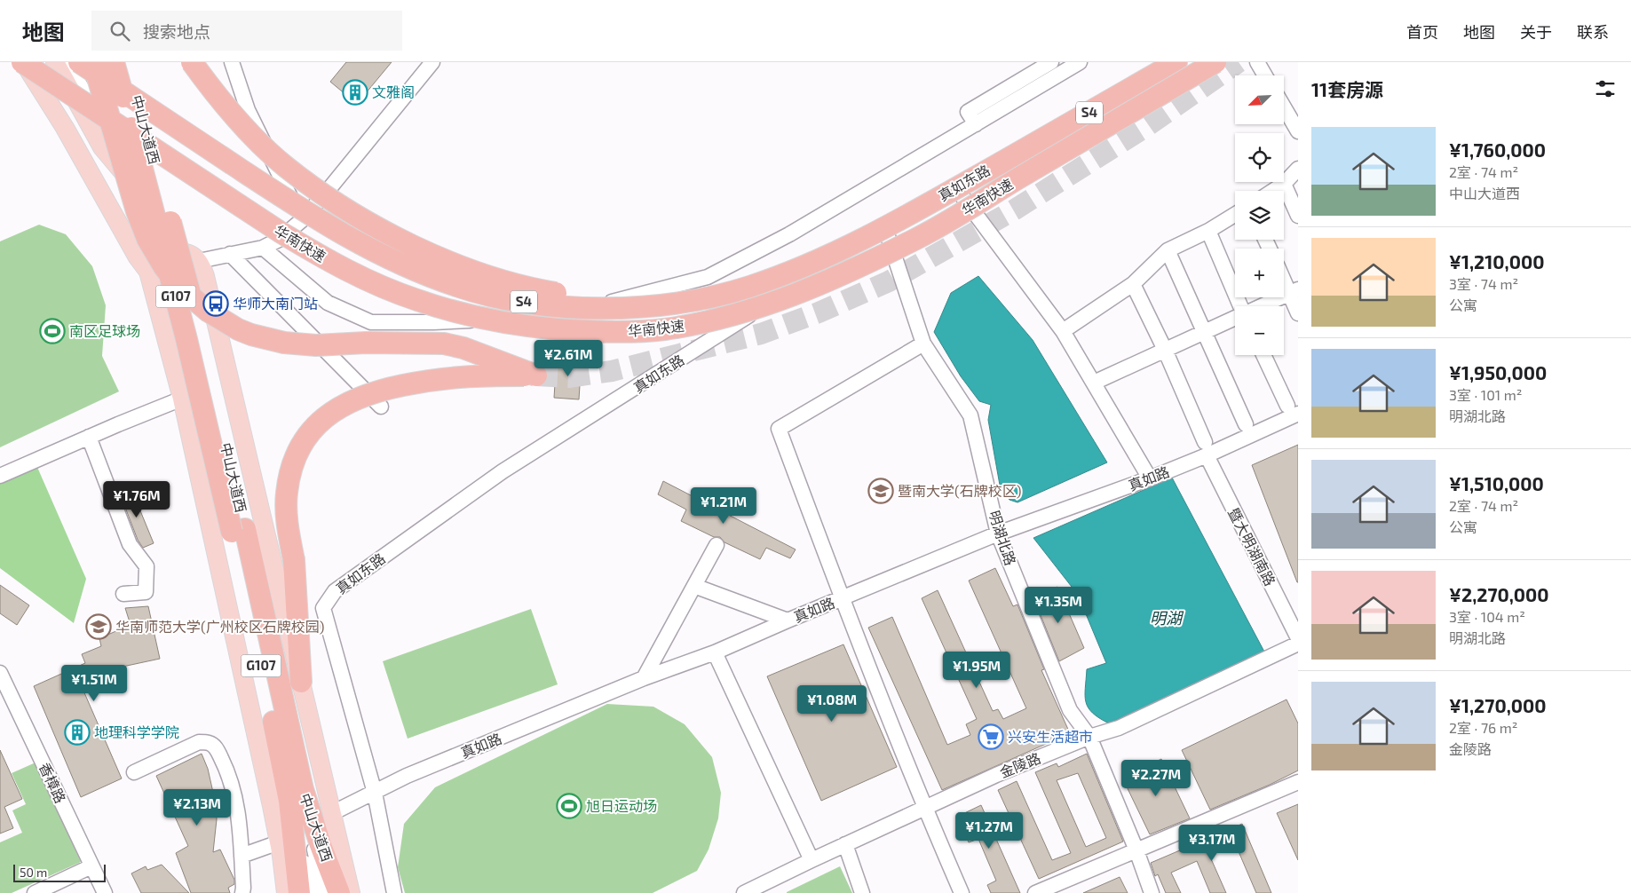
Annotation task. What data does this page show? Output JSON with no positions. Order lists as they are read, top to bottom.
{
  "streets": {
    "highway": [
      "S4",
      "中山大道西",
      "华南快速",
      "G107"
    ],
    "street": [
      "真如东路",
      "真如路",
      "明湖北路",
      "暨大明湖南路",
      "金陵路",
      "香樟路"
    ]
  },
  "crossings": [
    ["真如东路", "华南快速"],
    ["真如东路", "真如路"],
    ["真如东路", "明湖北路"],
    ["真如路", "明湖北路"],
    ["真如路", "暨大明湖南路"],
    ["明湖北路", "金陵路"]
  ],
  "water": ["明湖"],
  "places": {
    "building": ["文雅阁", "地理科学学院"],
    "bus stop": ["华师大南门站"],
    "sports": ["南区足球场", "旭日运动场"],
    "school or university": ["暨南大学(石牌校区)", "华南师范大学(广州校区石牌校园)"],
    "supermarket": ["兴安生活超市"]
  },
  "scale_bar": "50 m",
  "north": "bottom left",
  "page": {
    "header": "地图",
    "search": "搜索地点",
    "nav": [
      "首页",
      "地图",
      "关于",
      "联系"
    ],
    "heading": "11套房源",
    "map_buttons": ["+", "−"],
    "list": [
      {
        "name": "¥1,760,000",
        "note": "2室 · 74 m² · 中山大道西"
      },
      {
        "name": "¥1,210,000",
        "note": "3室 · 74 m² · 公寓"
      },
      {
        "name": "¥1,950,000",
        "note": "3室 · 101 m² · 明湖北路"
      },
      {
        "name": "¥1,510,000",
        "note": "2室 · 74 m² · 公寓"
      },
      {
        "name": "¥2,270,000",
        "note": "3室 · 104 m² · 明湖北路"
      },
      {
        "name": "¥1,270,000",
        "note": "2室 · 76 m² · 金陵路"
      }
    ],
    "price": [
      "¥2.61M",
      "¥1.76M",
      "¥1.21M",
      "¥1.35M",
      "¥1.95M",
      "¥1.51M",
      "¥1.08M",
      "¥2.27M",
      "¥2.13M",
      "¥1.27M",
      "¥3.17M"
    ],
    "scale": "50 m"
  }
}
